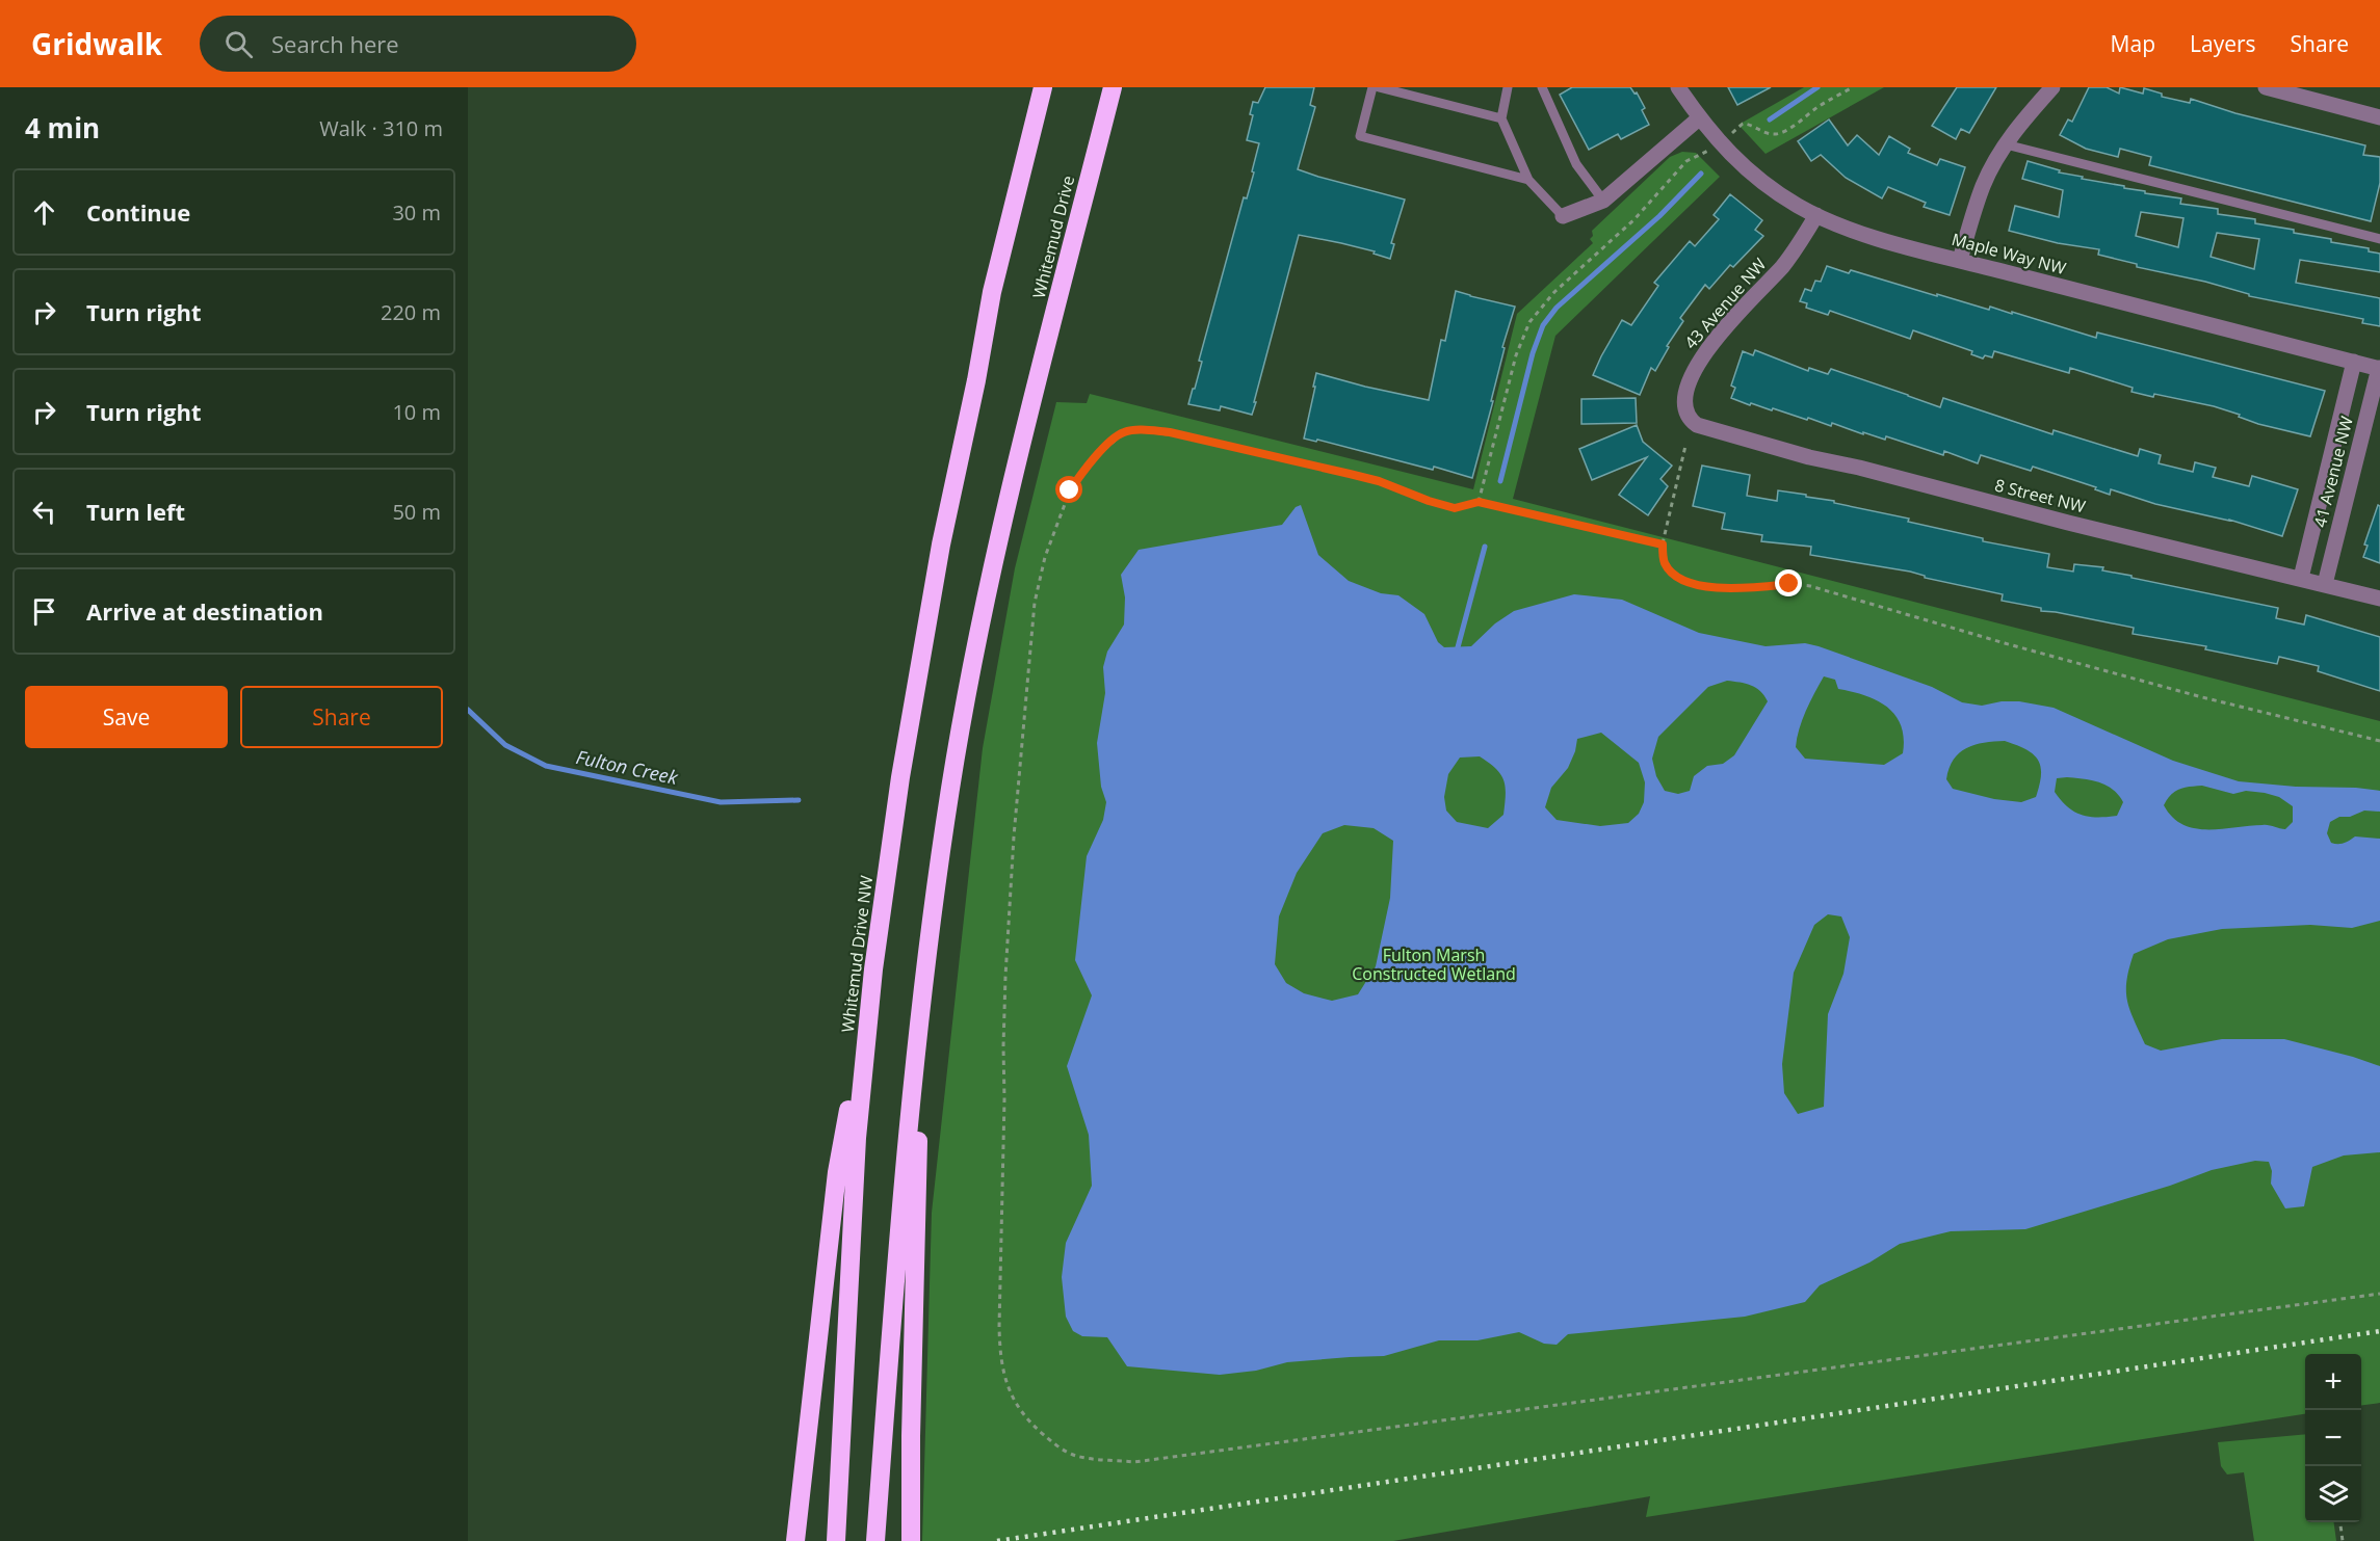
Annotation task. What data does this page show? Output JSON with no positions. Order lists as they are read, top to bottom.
{
  "streets": {
    "highway": ["Whitemud Drive", "Whitemud Drive NW"],
    "street": [
      "Maple Way NW",
      "43 Avenue NW",
      "41 Avenue NW",
      "8 Street NW"
    ]
  },
  "crossings": [
    ["Maple Way NW", "43 Avenue NW"],
    ["Maple Way NW", "41 Avenue NW"],
    ["43 Avenue NW", "8 Street NW"],
    ["41 Avenue NW", "8 Street NW"]
  ],
  "water": ["Fulton Creek"],
  "parks": ["Fulton Marsh Constructed Wetland"],
  "page": {
    "header": "Gridwalk",
    "search": "Search here",
    "nav": ["Map", "Layers", "Share"],
    "heading": ["4 min", "Walk · 310 m"],
    "list": [
      ["Continue", "30 m"],
      ["Turn right", "220 m"],
      ["Turn right", "10 m"],
      ["Turn left", "50 m"],
      "Arrive at destination"
    ],
    "buttons": ["Save", "Share"],
    "map_buttons": ["+", "−"]
  }
}
